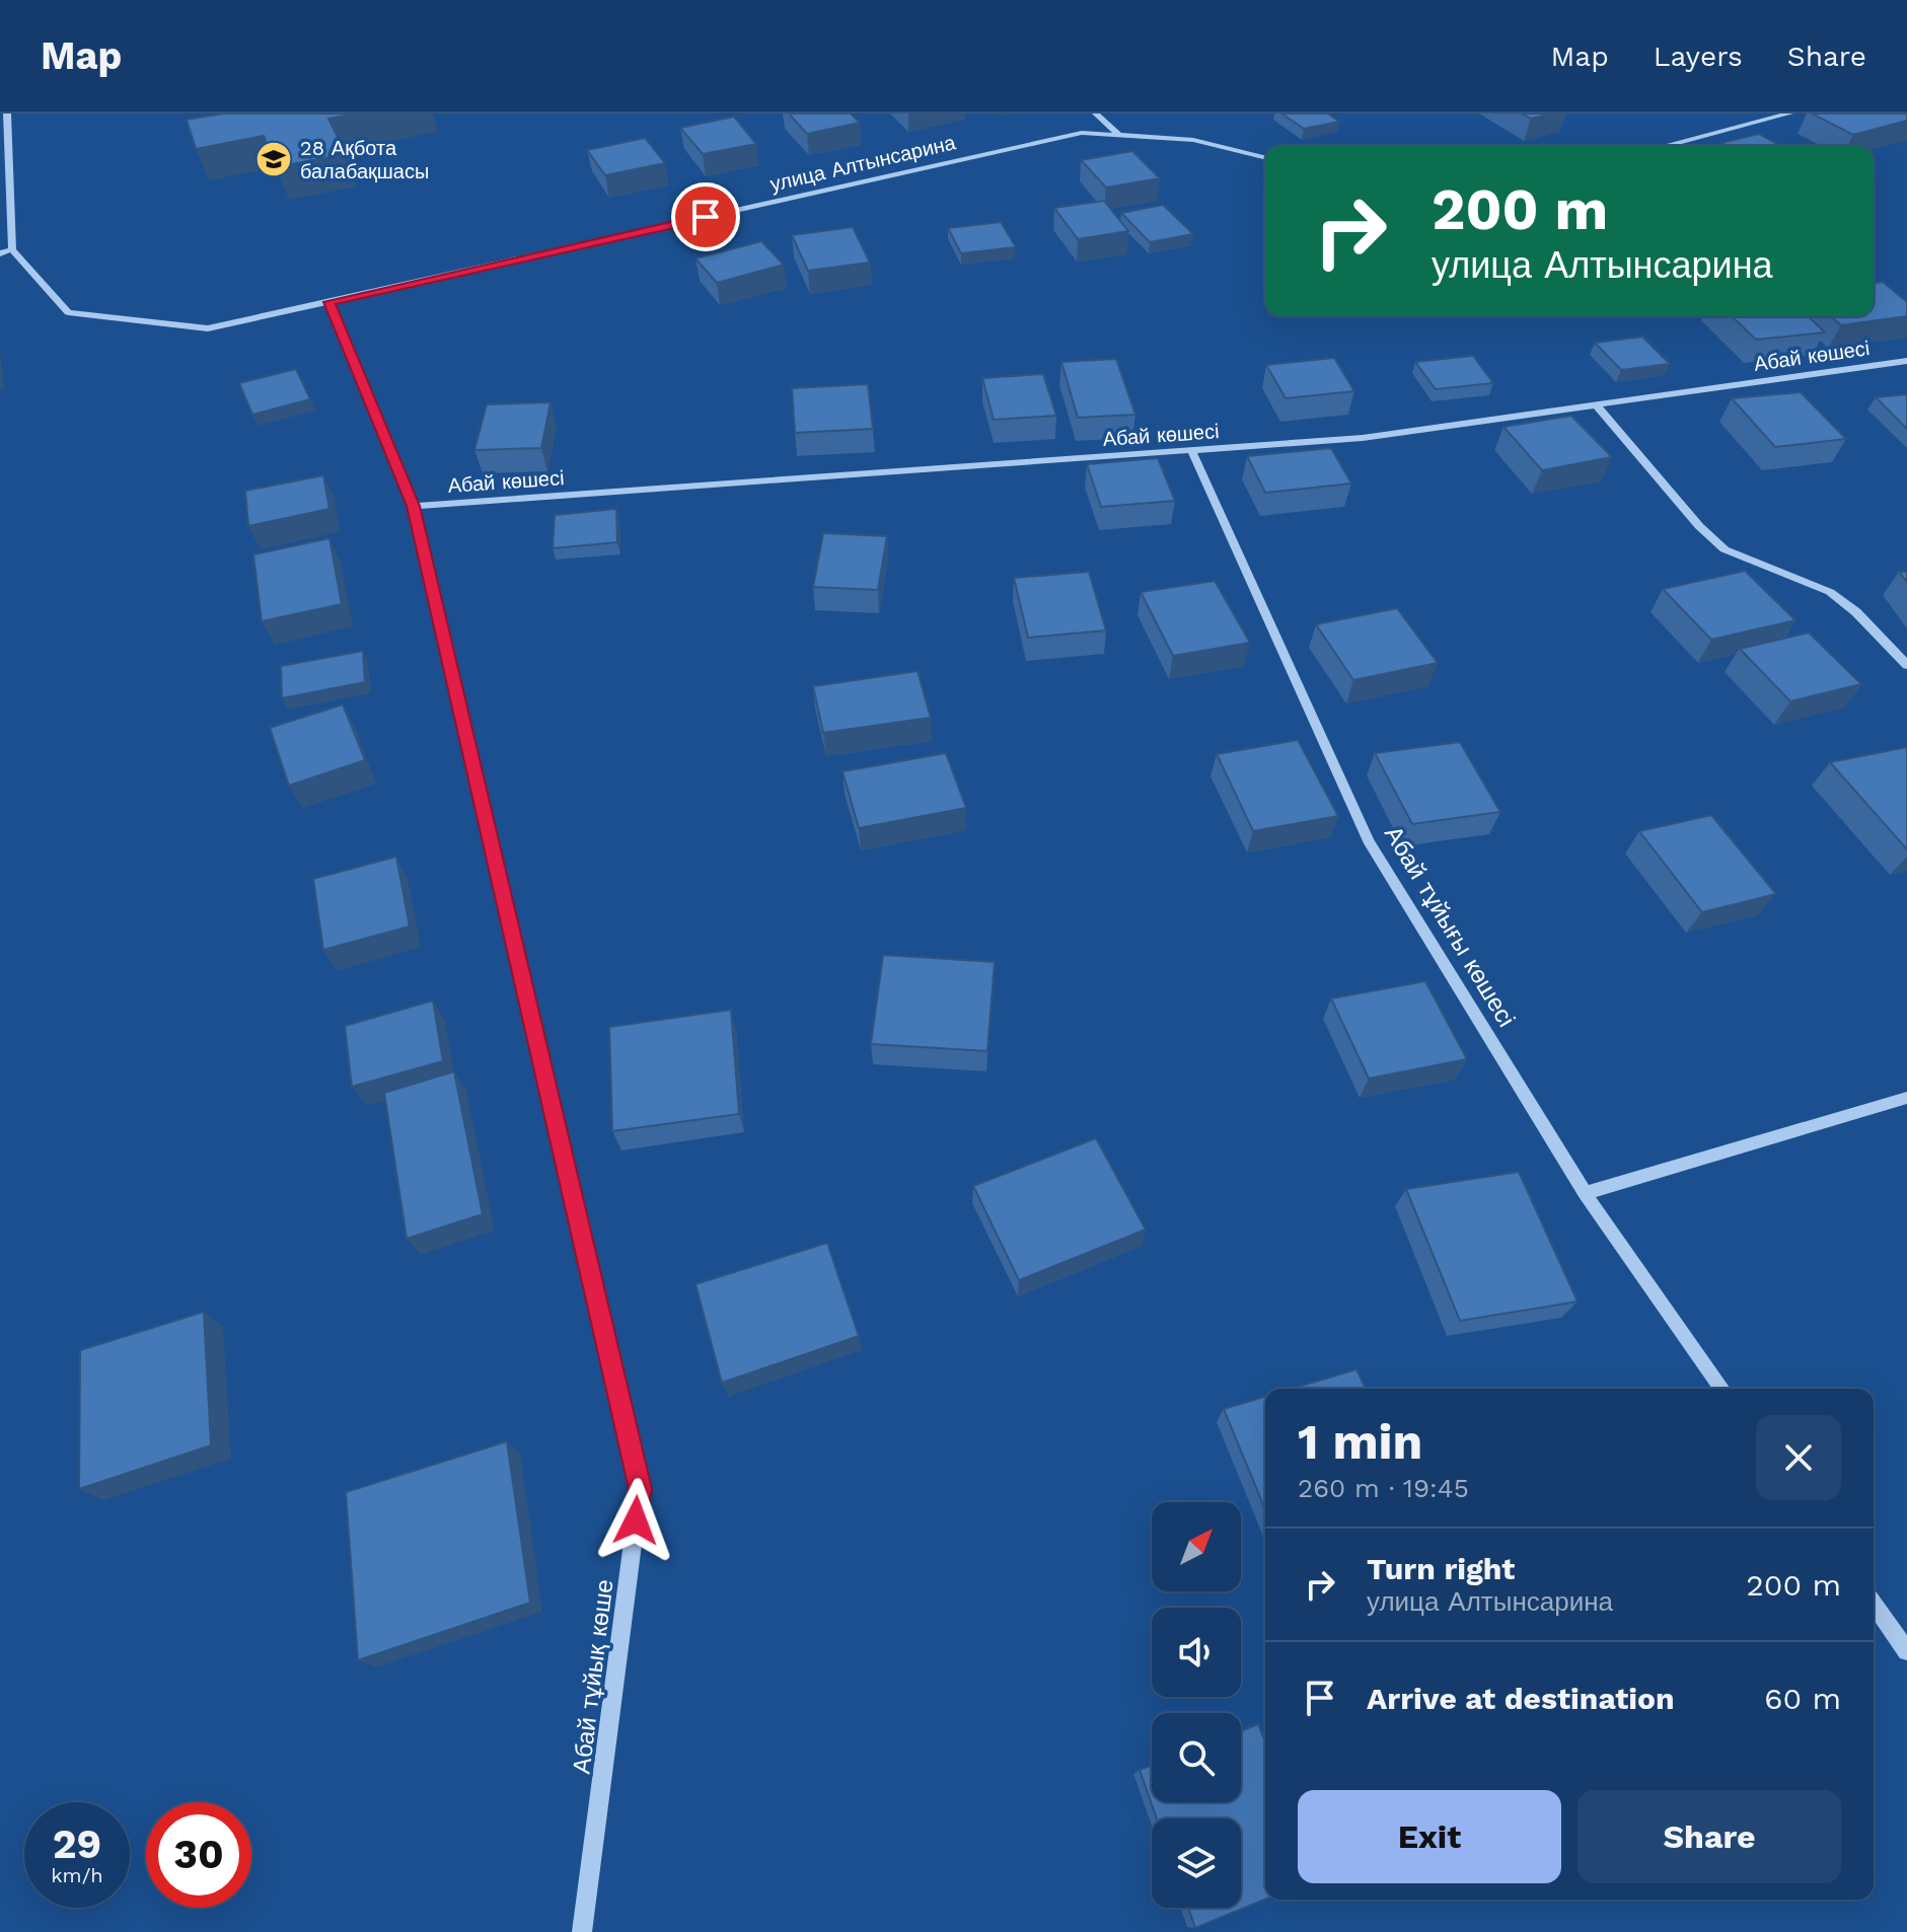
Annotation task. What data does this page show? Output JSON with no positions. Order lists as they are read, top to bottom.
{
  "streets": {
    "street": [
      "улица Алтынсарина",
      "Абай көшесі",
      "Абай тұйығы көшесі",
      "Абай тұйық көше"
    ]
  },
  "crossings": [
    ["улица Алтынсарина", "Абай тұйық көше"],
    ["Абай көшесі", "Абай тұйығы көшесі"],
    ["Абай көшесі", "Абай тұйық көше"]
  ],
  "places": {
    "school or university": ["28 Ақбота балабақшасы"]
  },
  "north": "top right",
  "page": {
    "header": "Map",
    "nav": ["Map", "Layers", "Share"],
    "turn": ["200 m", "улица Алтынсарина"],
    "heading": ["1 min", "260 m · 19:45"],
    "list": [
      {
        "name": "Turn right",
        "note": "улица Алтынсарина",
        "value": "200 m"
      },
      {
        "name": "Arrive at destination",
        "value": "60 m"
      }
    ],
    "buttons": ["Exit", "Share"],
    "speed": "29 km/h",
    "limit": "30"
  }
}
